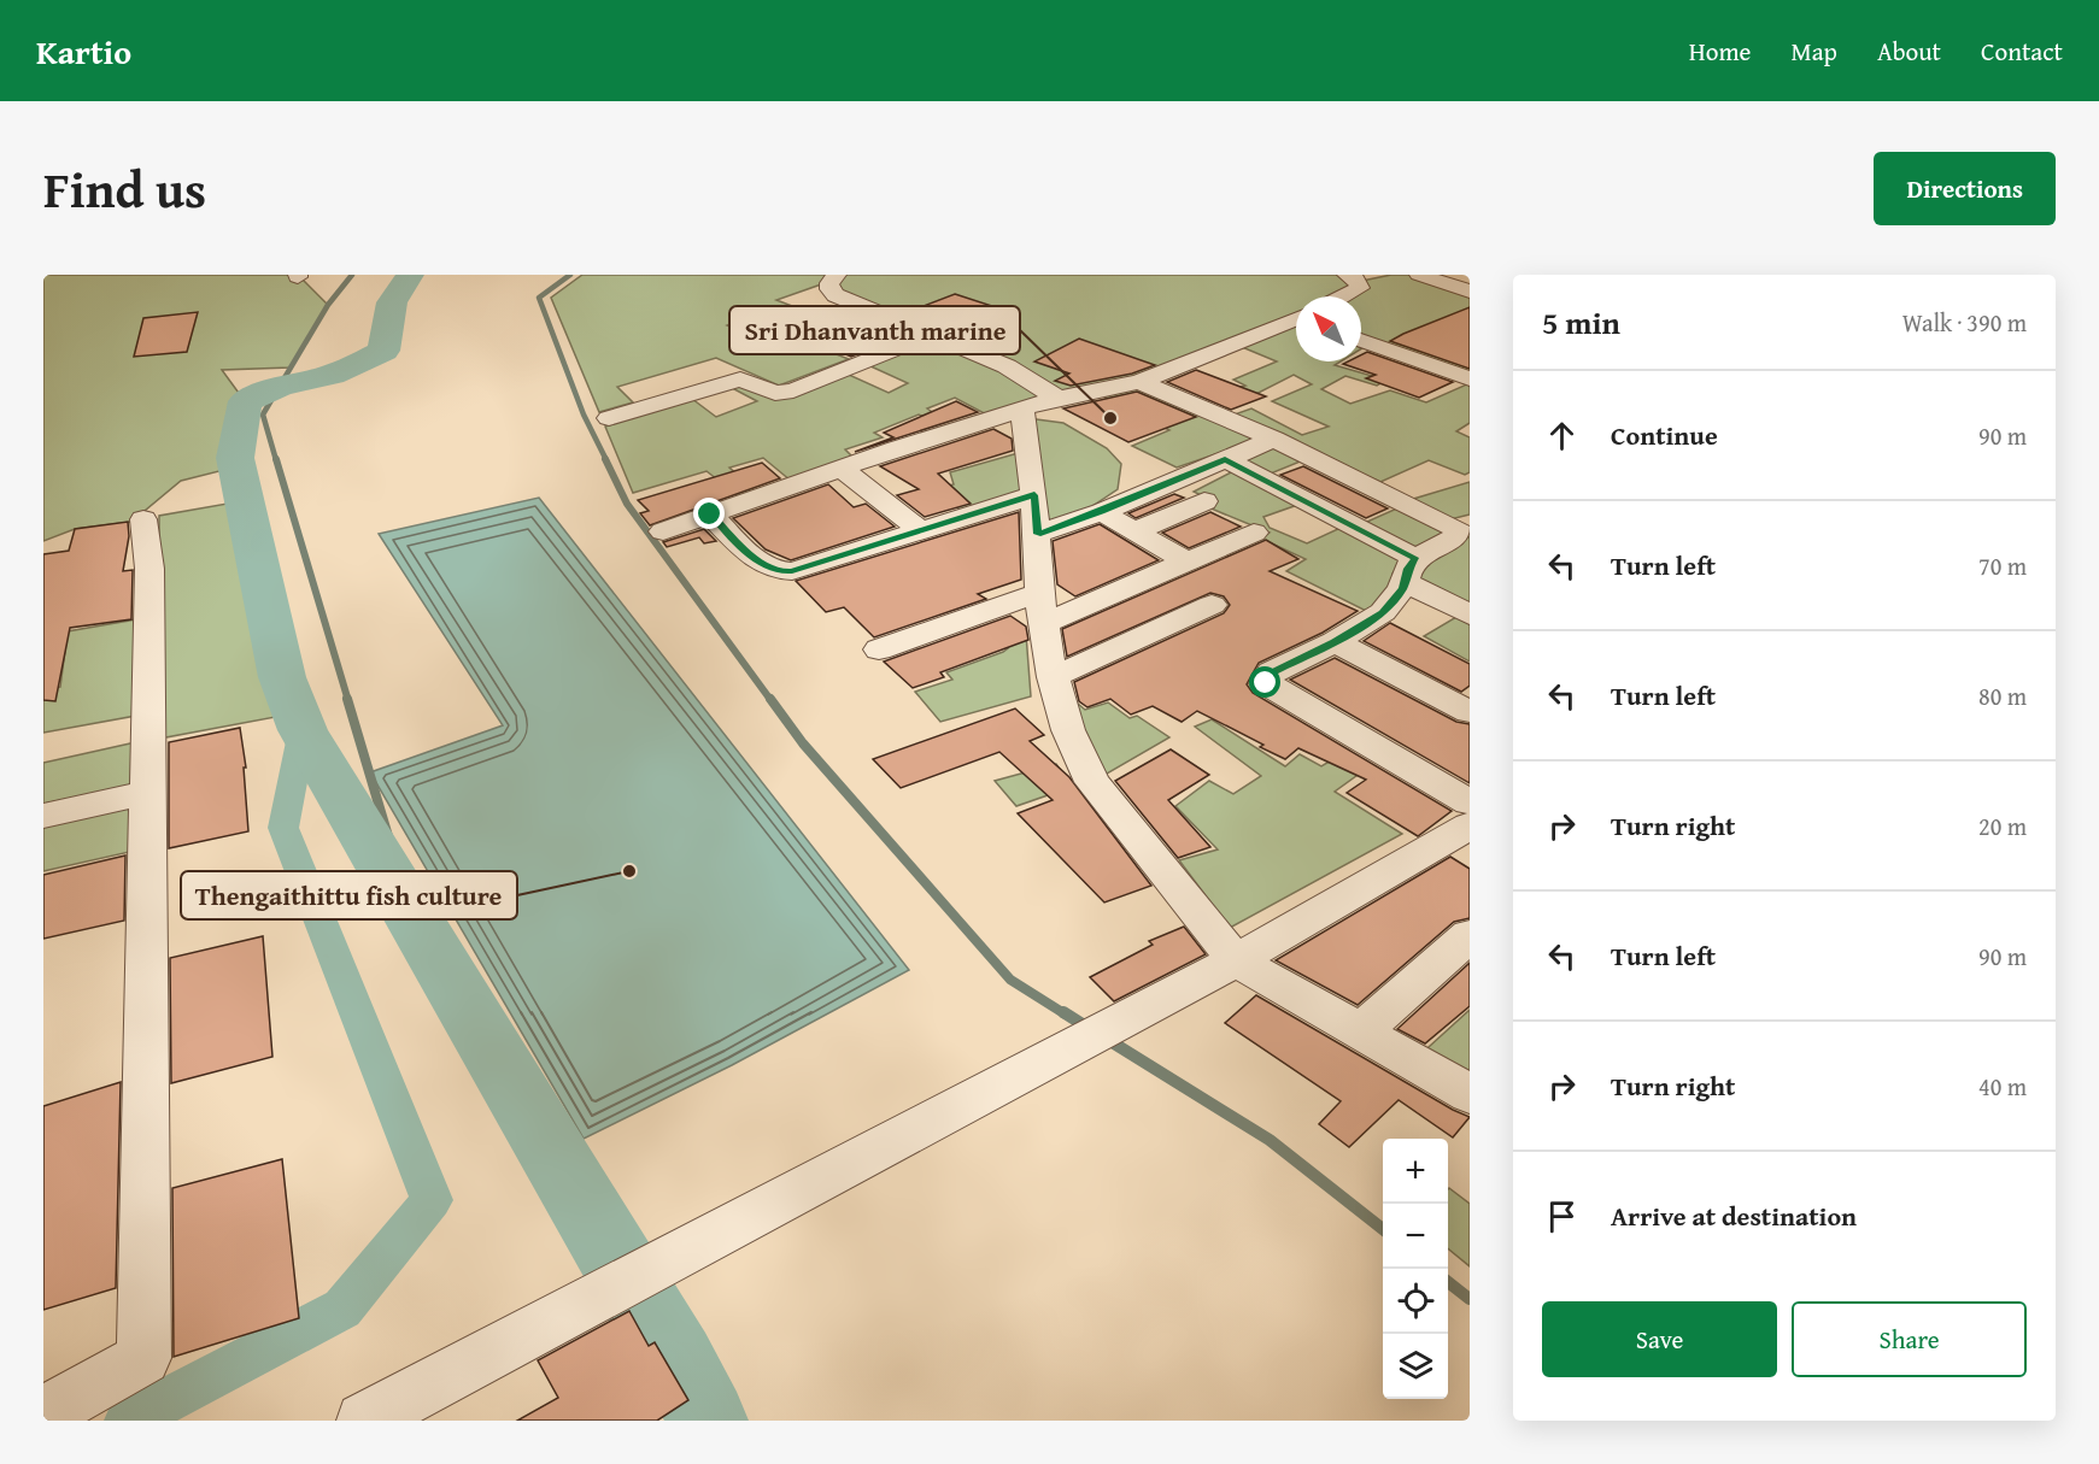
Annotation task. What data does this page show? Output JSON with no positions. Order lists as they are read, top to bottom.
{
  "places": ["Sri Dhanvanth marine", "Thengaithittu fish culture"],
  "north": "top left",
  "page": {
    "header": "Kartio",
    "nav": [
      "Home",
      "Map",
      "About",
      "Contact"
    ],
    "title": "Find us",
    "buttons": [
      "Directions",
      ["Save", "Share"]
    ],
    "heading": ["5 min", "Walk · 390 m"],
    "list": [
      ["Continue", "90 m"],
      ["Turn left", "70 m"],
      ["Turn left", "80 m"],
      ["Turn right", "20 m"],
      ["Turn left", "90 m"],
      ["Turn right", "40 m"],
      "Arrive at destination"
    ],
    "map_buttons": ["+", "−"]
  }
}
